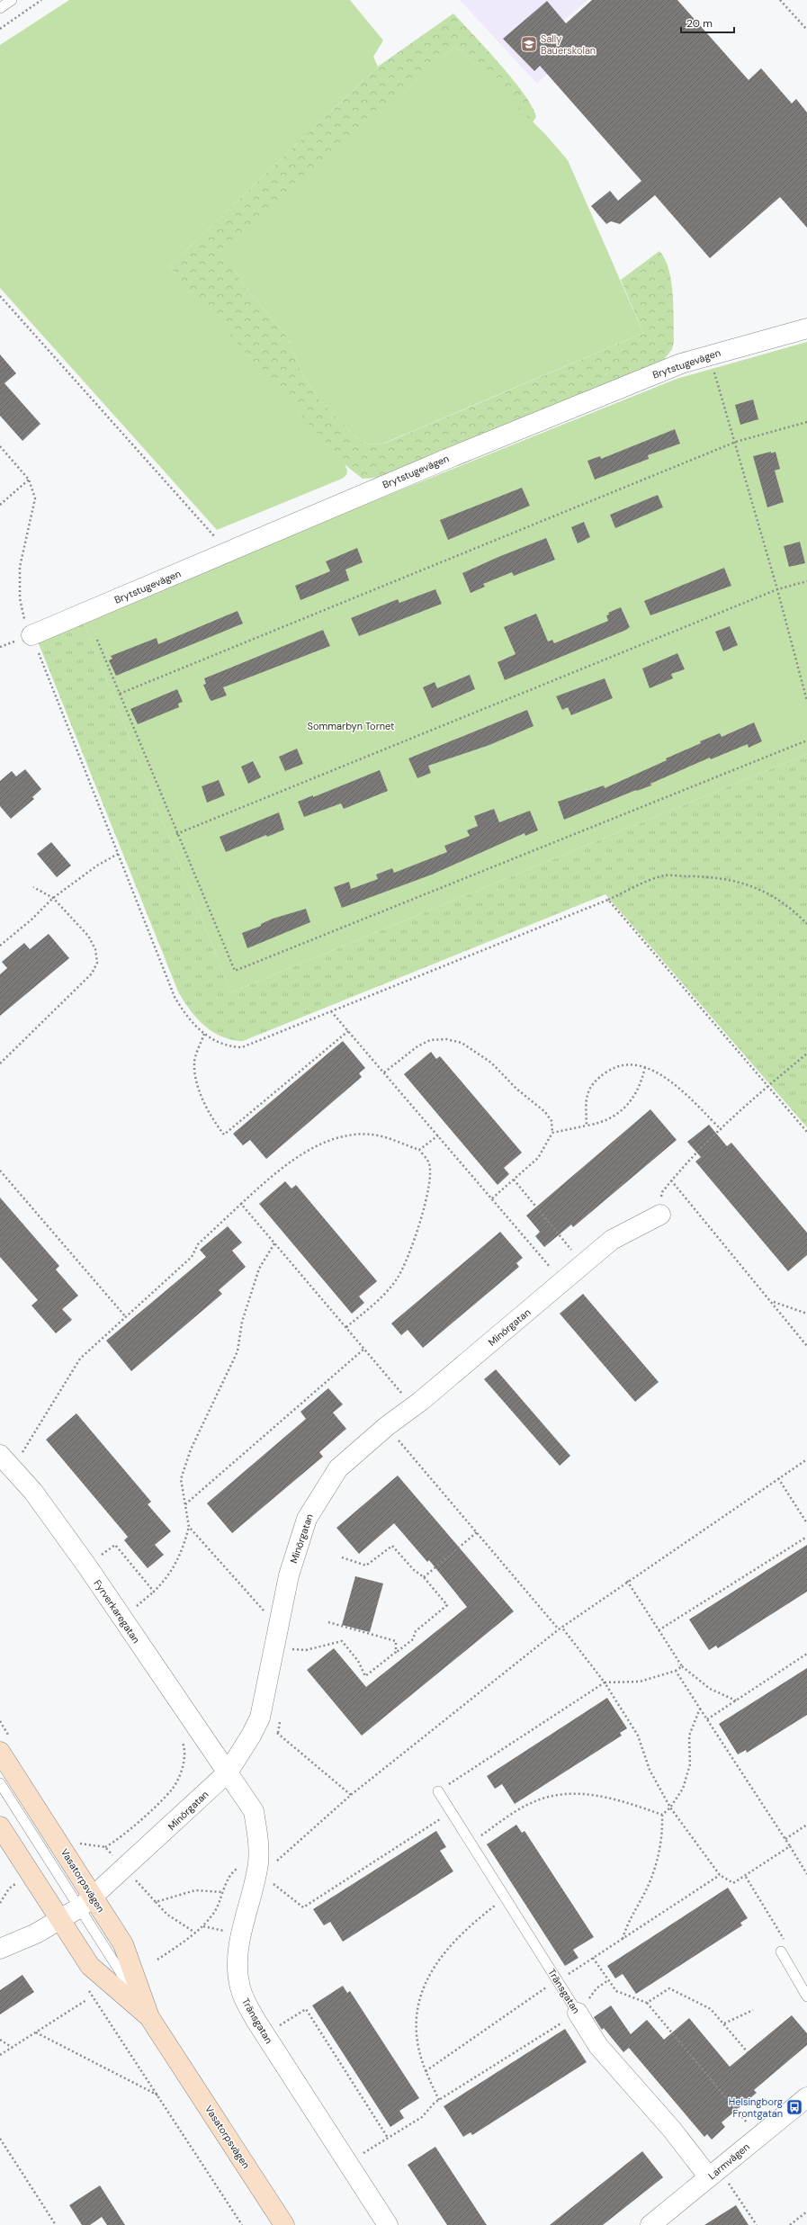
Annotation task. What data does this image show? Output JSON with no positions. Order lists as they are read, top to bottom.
{
  "streets": {
    "main road": ["Vasatorpsvägen"],
    "street": [
      "Brytstugevägen",
      "Minörgatan",
      "Fyrverkaregatan",
      "Tränsgatan",
      "Larmvägen"
    ]
  },
  "crossings": [
    ["Minörgatan", "Fyrverkaregatan"],
    ["Minörgatan", "Vasatorpsvägen"],
    ["Minörgatan", "Tränsgatan"],
    ["Fyrverkaregatan", "Tränsgatan"],
    ["Tränsgatan", "Larmvägen"]
  ],
  "parks": ["Sommarbyn Tornet"],
  "places": {
    "school or university": ["Sally Bauerskolan"],
    "bus stop": ["Helsingborg Frontgatan"]
  },
  "scale_bar": "20 m"
}
